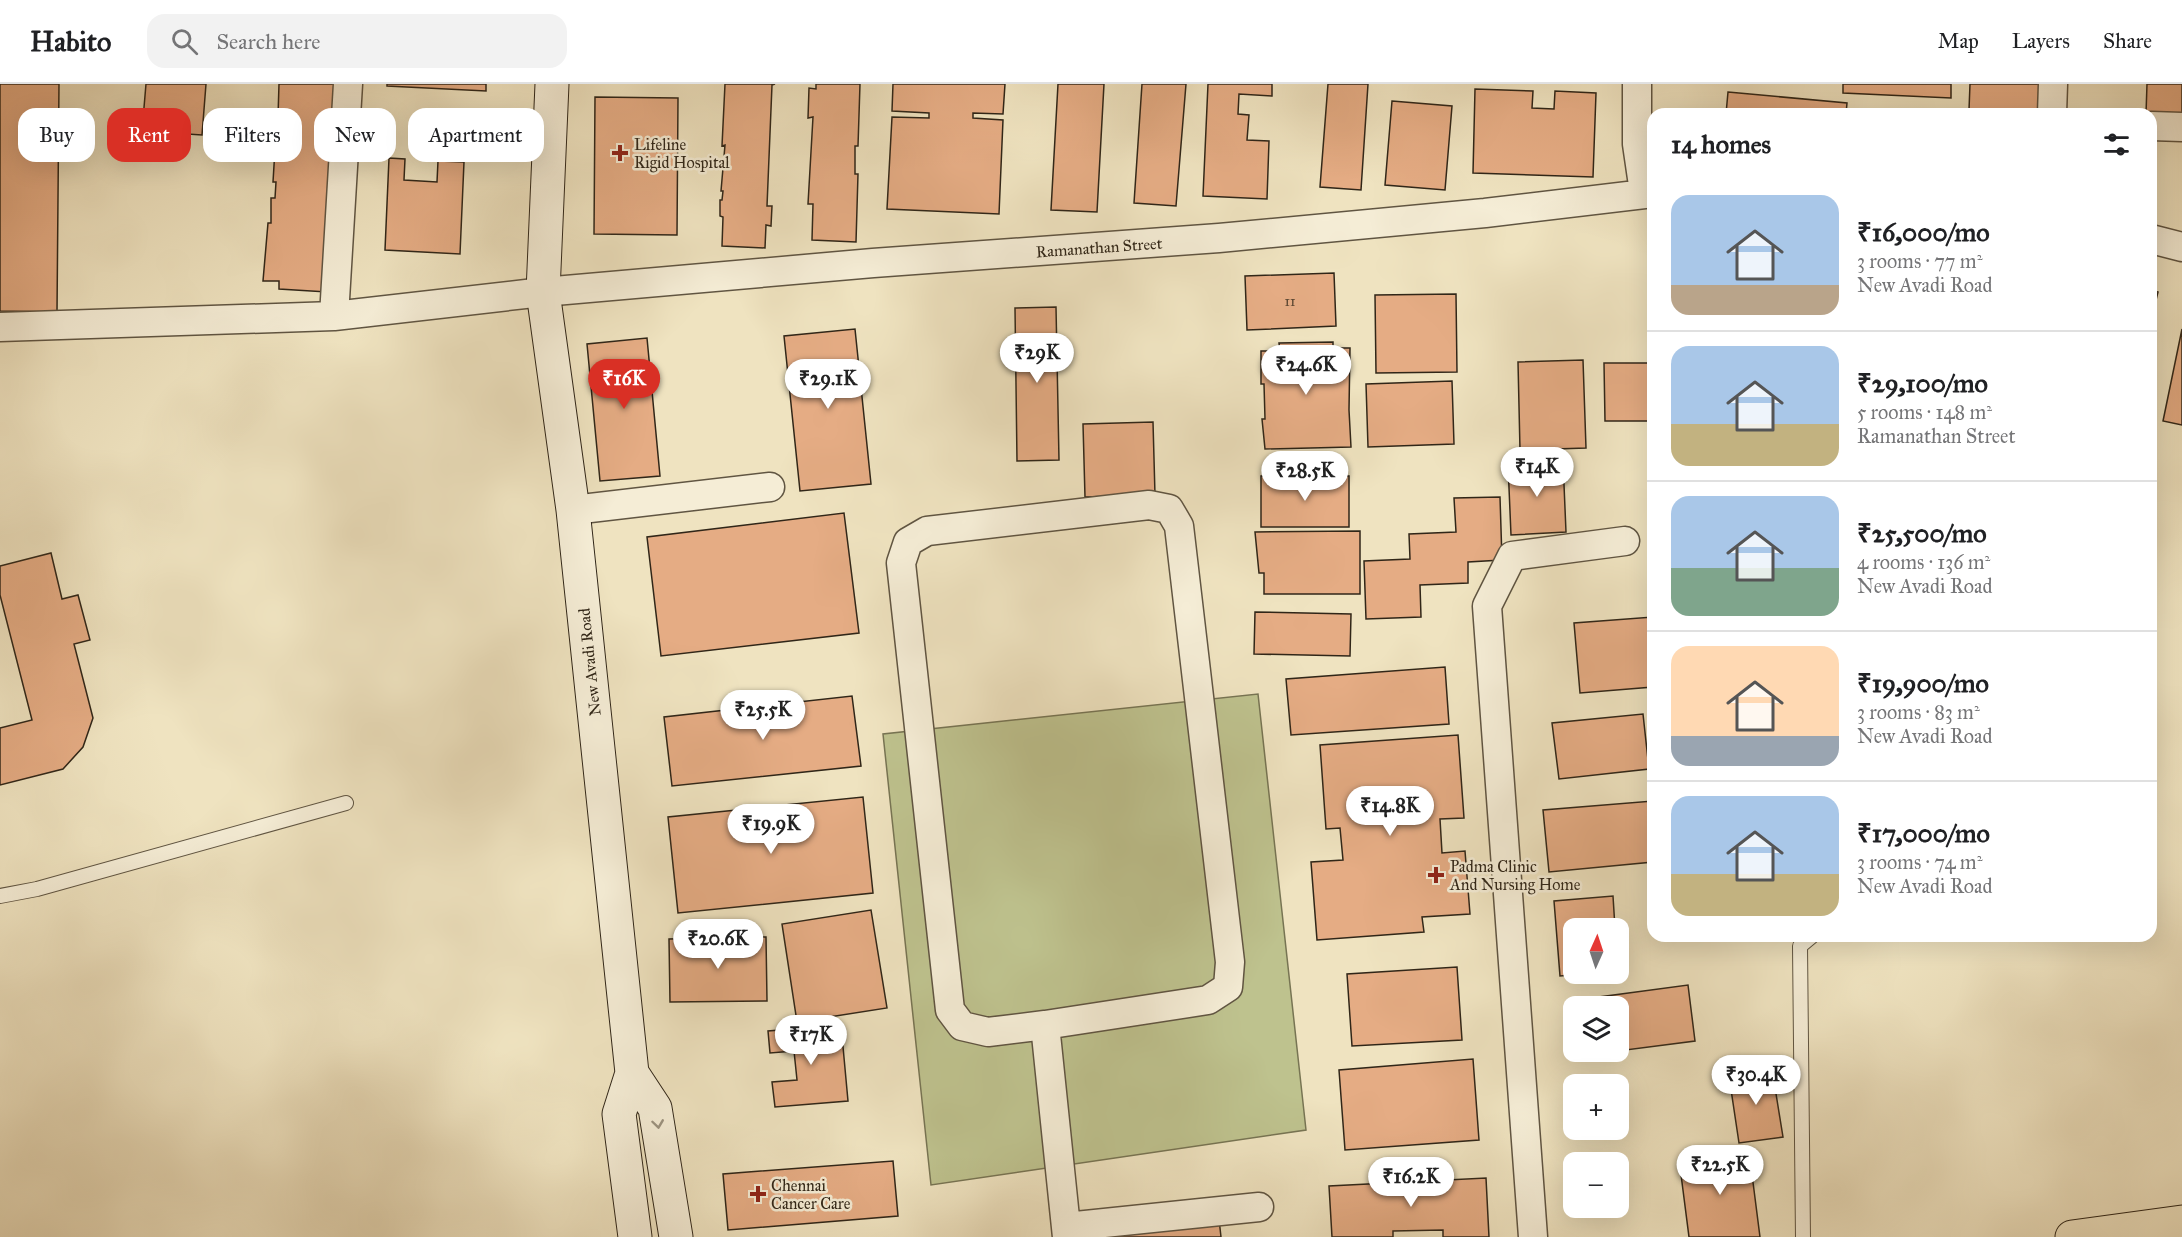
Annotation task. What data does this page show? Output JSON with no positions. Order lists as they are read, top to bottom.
{
  "streets": {
    "main road": ["New Avadi Road"],
    "street": ["Ramanathan Street"]
  },
  "crossings": [
    ["Ramanathan Street", "New Avadi Road"]
  ],
  "places": {
    "health": ["Lifeline Rigid Hospital", "Padma Clinic And Nursing Home", "Chennai Cancer Care"]
  },
  "house_numbers": ["11"],
  "north": "top",
  "page": {
    "header": "Habito",
    "search": "Search here",
    "nav": ["Map", "Layers", "Share"],
    "chip": [
      "Buy",
      "Rent",
      "Filters",
      "New",
      "Apartment"
    ],
    "heading": "14 homes",
    "list": [
      {
        "name": "₹16,000/mo",
        "note": "3 rooms · 77 m² · New Avadi Road"
      },
      {
        "name": "₹29,100/mo",
        "note": "5 rooms · 148 m² · Ramanathan Street"
      },
      {
        "name": "₹25,500/mo",
        "note": "4 rooms · 136 m² · New Avadi Road"
      },
      {
        "name": "₹19,900/mo",
        "note": "3 rooms · 83 m² · New Avadi Road"
      },
      {
        "name": "₹17,000/mo",
        "note": "3 rooms · 74 m² · New Avadi Road"
      }
    ],
    "price": [
      "₹29K",
      "₹24.6K",
      "₹16K",
      "₹29.1K",
      "₹14K",
      "₹28.5K",
      "₹25.5K",
      "₹14.8K",
      "₹19.9K",
      "₹20.6K",
      "₹17K",
      "₹30.4K",
      "₹22.5K",
      "₹16.2K"
    ],
    "map_buttons": ["+", "−"]
  }
}
